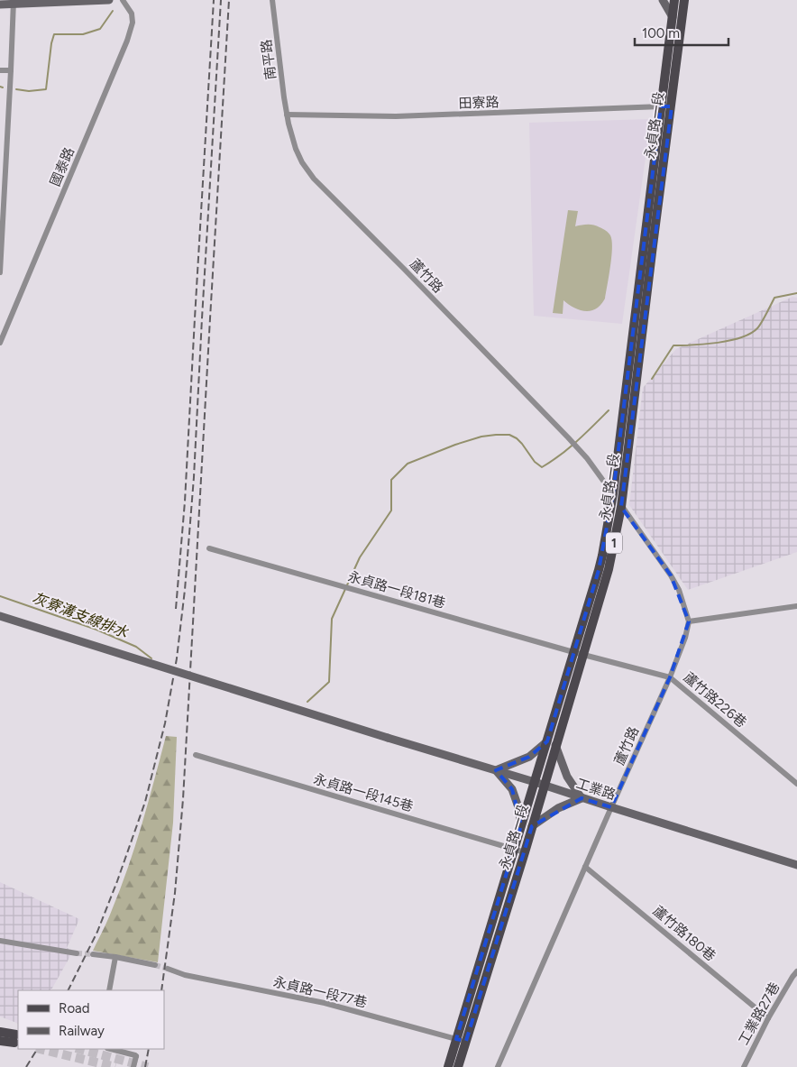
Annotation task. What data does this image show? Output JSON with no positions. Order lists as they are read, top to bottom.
{
  "streets": {
    "main road": ["永貞路一段", "1"],
    "street": [
      "南平路",
      "田寮路",
      "國泰路",
      "蘆竹路",
      "永貞路一段181巷",
      "蘆竹路226巷",
      "工業路",
      "永貞路一段145巷",
      "蘆竹路180巷",
      "永貞路一段77巷",
      "工業路27巷"
    ]
  },
  "crossings": [
    ["南平路", "田寮路"],
    ["南平路", "蘆竹路"],
    ["田寮路", "永貞路一段"],
    ["田寮路", "蘆竹路"],
    ["永貞路一段", "蘆竹路"],
    ["永貞路一段", "永貞路一段181巷"],
    ["永貞路一段", "蘆竹路226巷"],
    ["永貞路一段", "工業路"],
    ["永貞路一段", "永貞路一段145巷"],
    ["永貞路一段", "永貞路一段77巷"],
    ["蘆竹路", "蘆竹路226巷"],
    ["蘆竹路", "工業路"],
    ["蘆竹路", "蘆竹路180巷"],
    ["永貞路一段181巷", "蘆竹路226巷"],
    ["蘆竹路180巷", "工業路27巷"]
  ],
  "water": ["灰寮溝支線排水"],
  "legend": ["Road", "Railway"],
  "scale_bar": "100 m"
}
